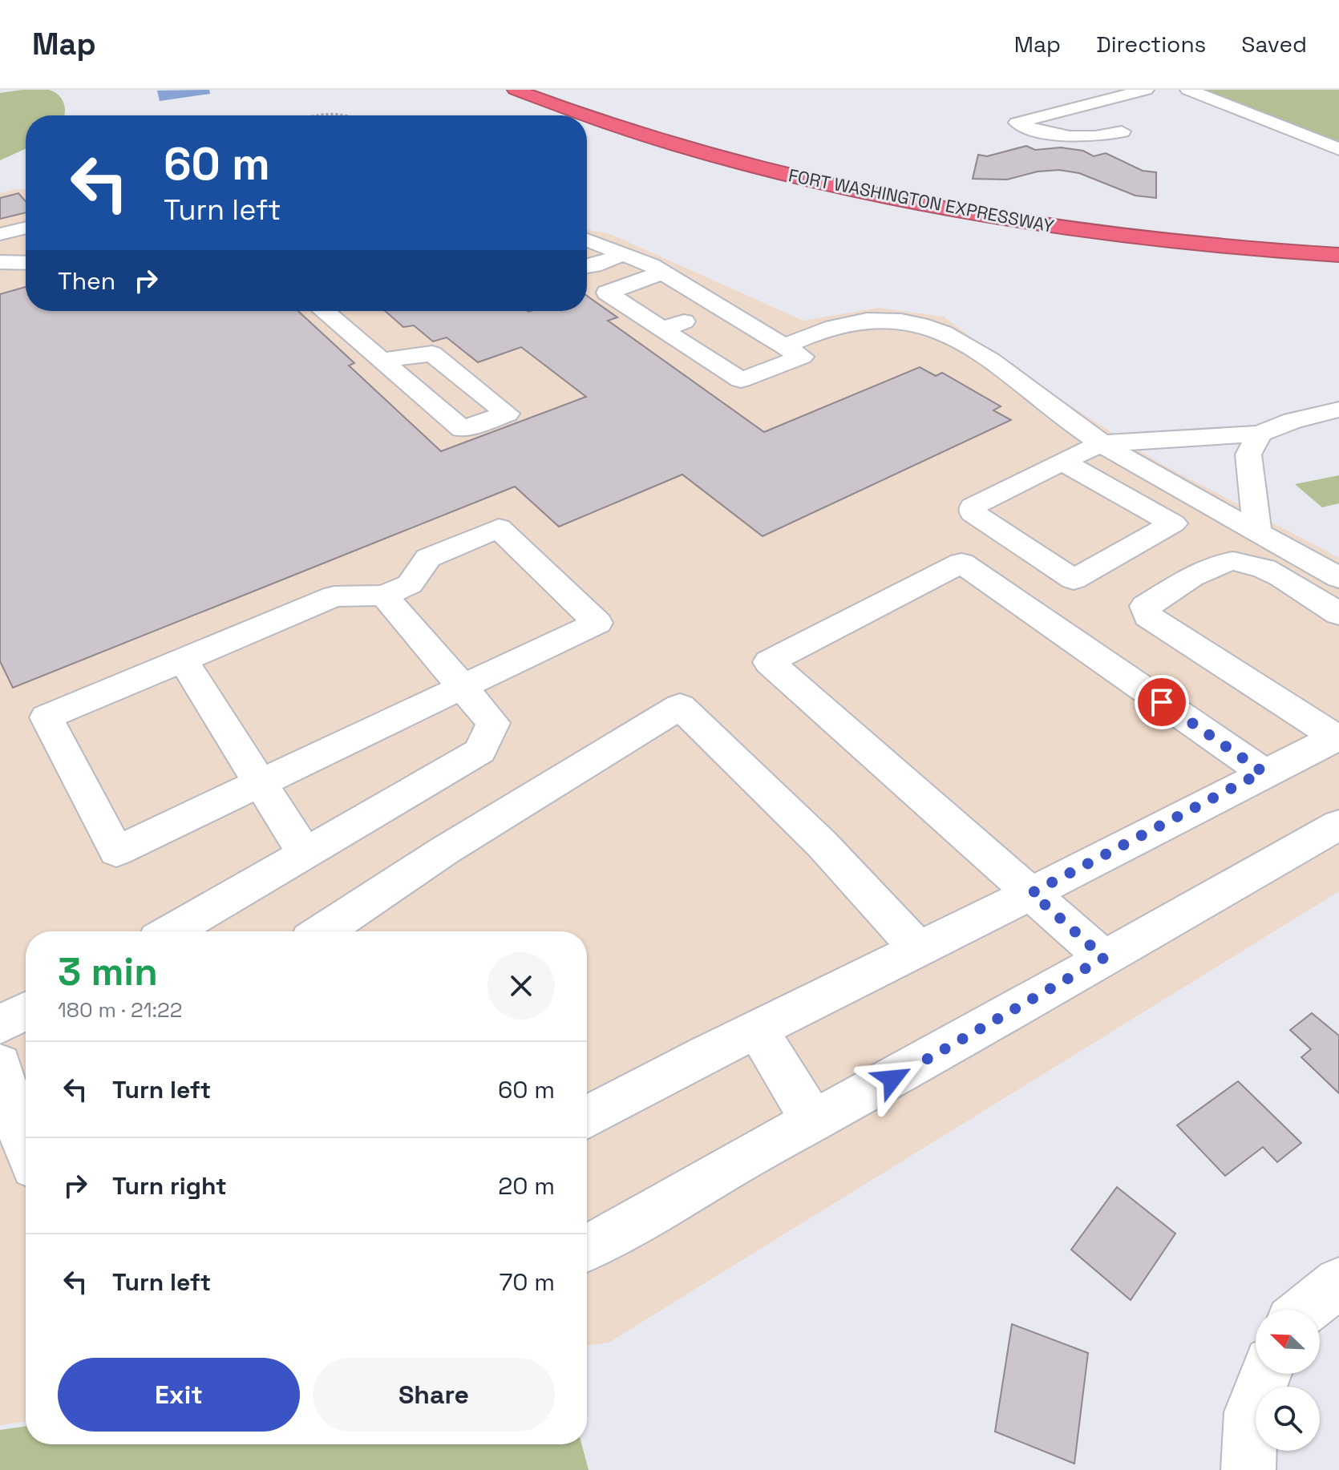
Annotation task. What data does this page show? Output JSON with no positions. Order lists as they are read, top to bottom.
{
  "streets": {
    "highway": ["FORT WASHINGTON EXPRESSWAY"]
  },
  "north": "top left",
  "page": {
    "header": "Map",
    "nav": ["Map", "Directions", "Saved"],
    "turn": ["60 m", "Turn left"],
    "then": "Then",
    "heading": ["3 min", "180 m · 21:22"],
    "list": [
      {
        "name": "Turn left",
        "value": "60 m"
      },
      {
        "name": "Turn right",
        "value": "20 m"
      },
      {
        "name": "Turn left",
        "value": "70 m"
      }
    ],
    "buttons": ["Exit", "Share"]
  }
}
